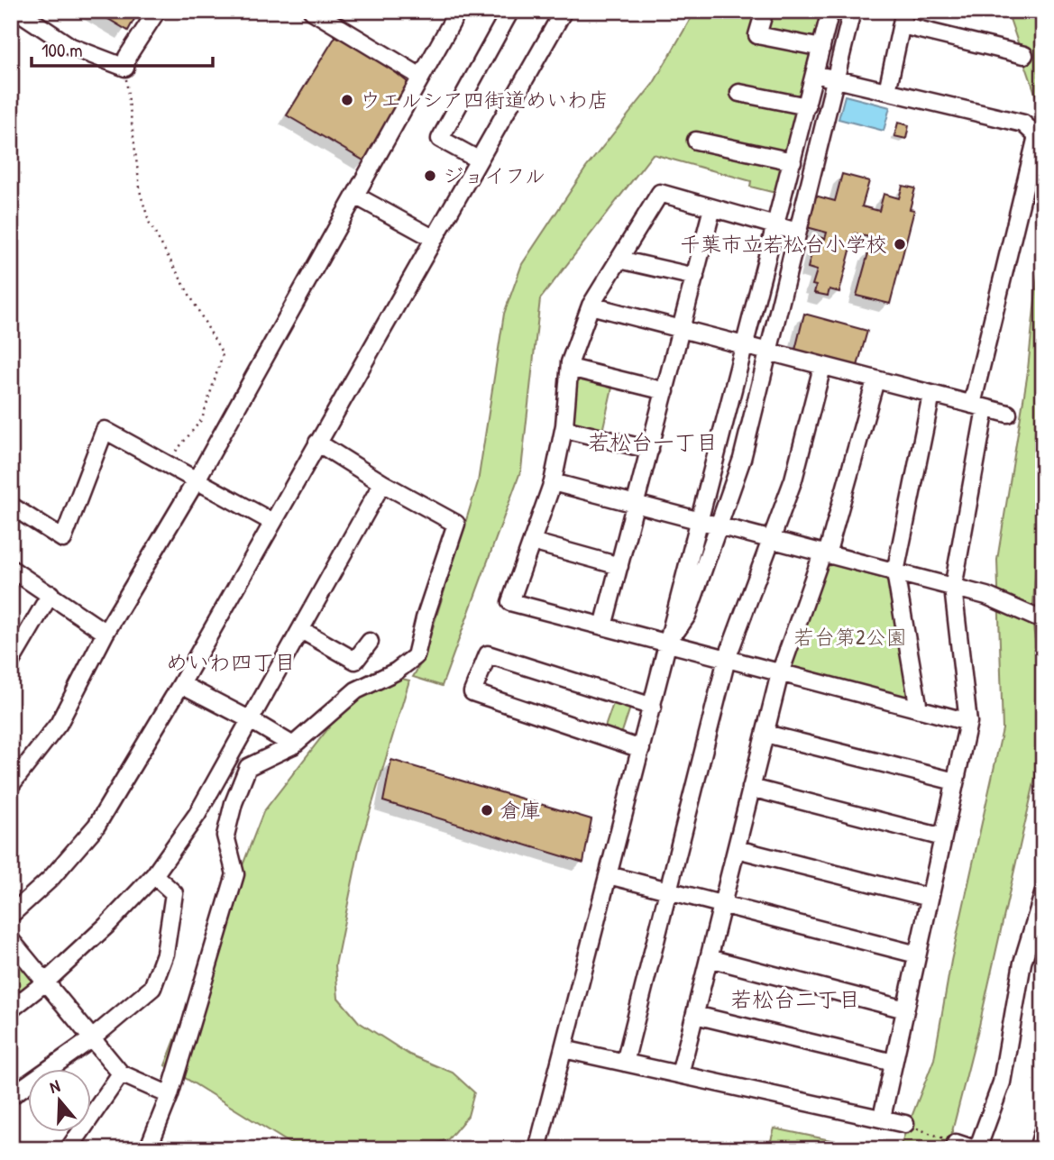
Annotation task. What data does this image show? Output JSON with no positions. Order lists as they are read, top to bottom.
{
  "districts": ["若松台一丁目", "めいわ四丁目", "若松台二丁目"],
  "parks": ["若台第2公園"],
  "places": [
    "ウエルシア四街道めいわ店",
    "ジョイフル",
    "千葉市立若松台小学校",
    "倉庫"
  ],
  "scale_bar": "100 m",
  "north": "top"
}
